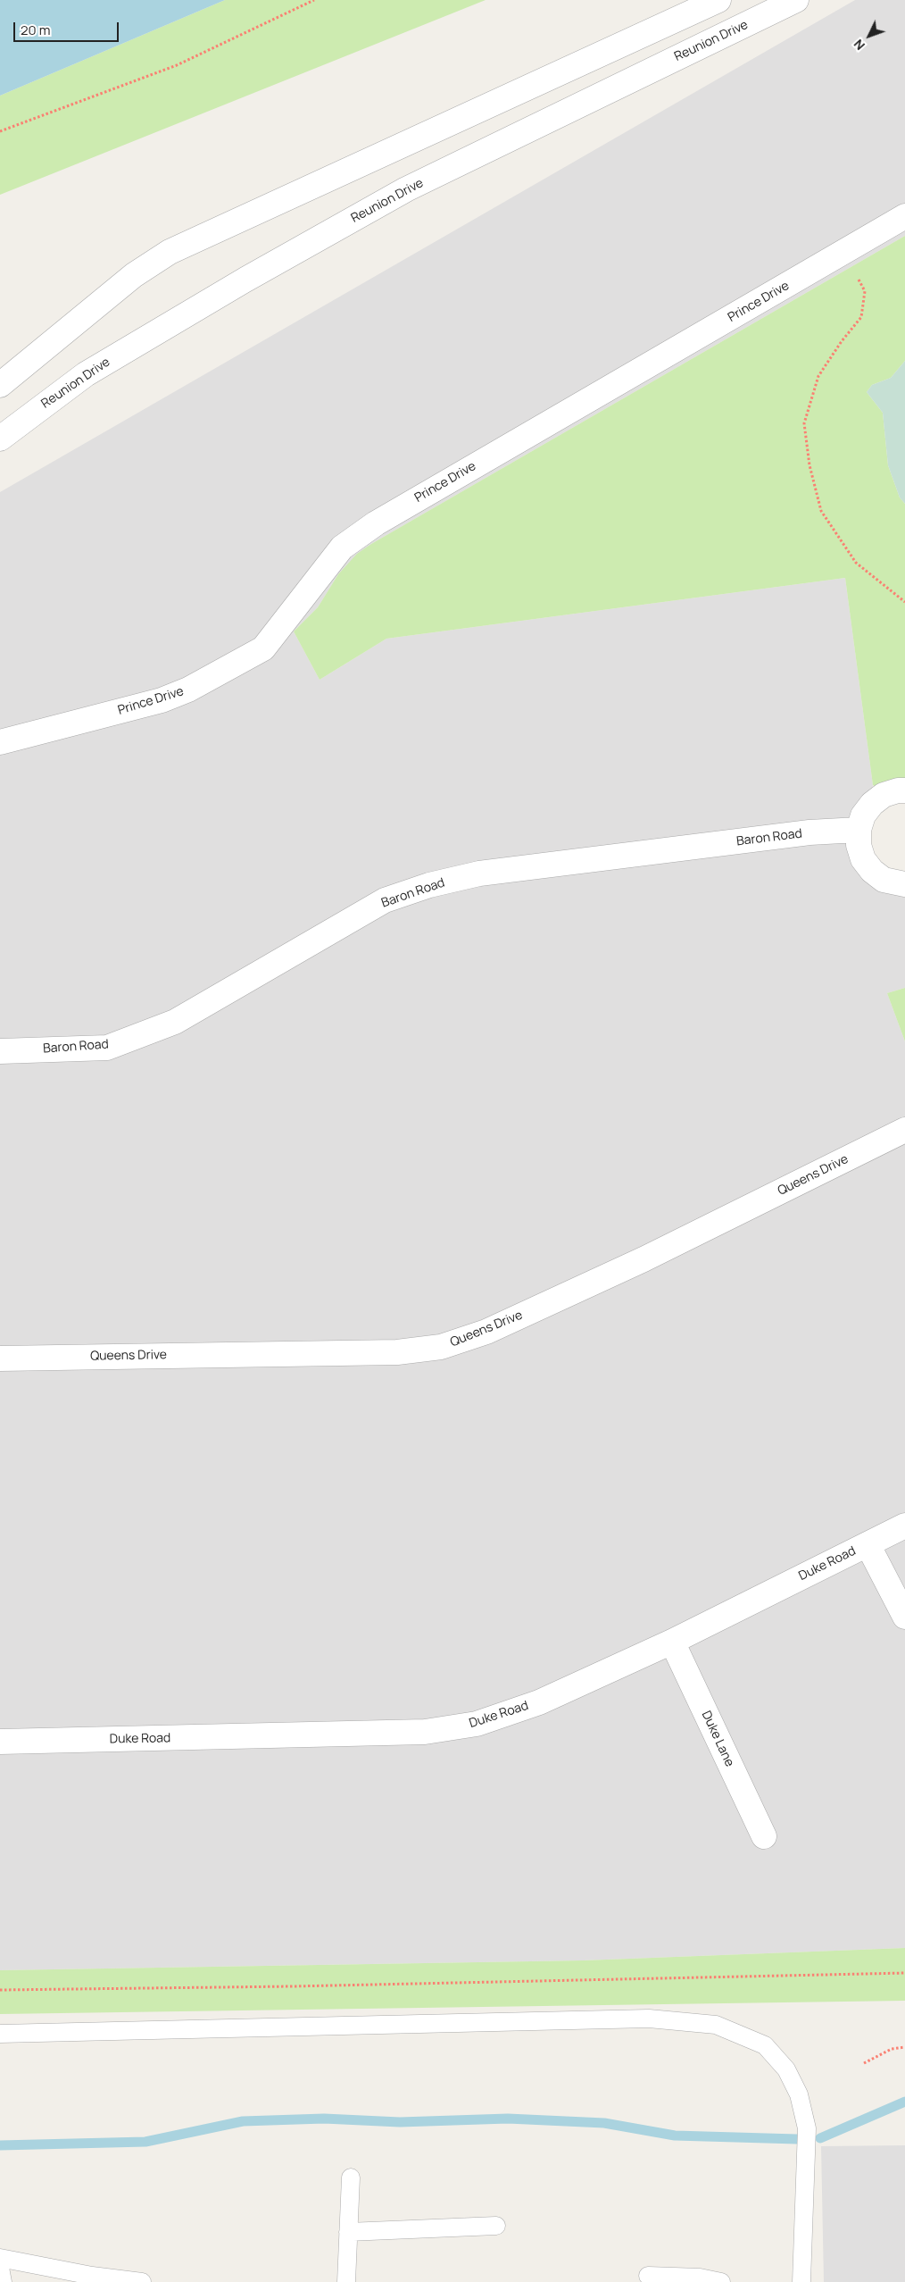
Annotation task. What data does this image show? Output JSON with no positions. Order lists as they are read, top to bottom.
{
  "streets": {
    "street": [
      "Reunion Drive",
      "Prince Drive",
      "Baron Road",
      "Queens Drive",
      "Duke Road",
      "Duke Lane"
    ]
  },
  "crossings": [
    ["Duke Road", "Duke Lane"]
  ],
  "scale_bar": "20 m",
  "north": "bottom left"
}
